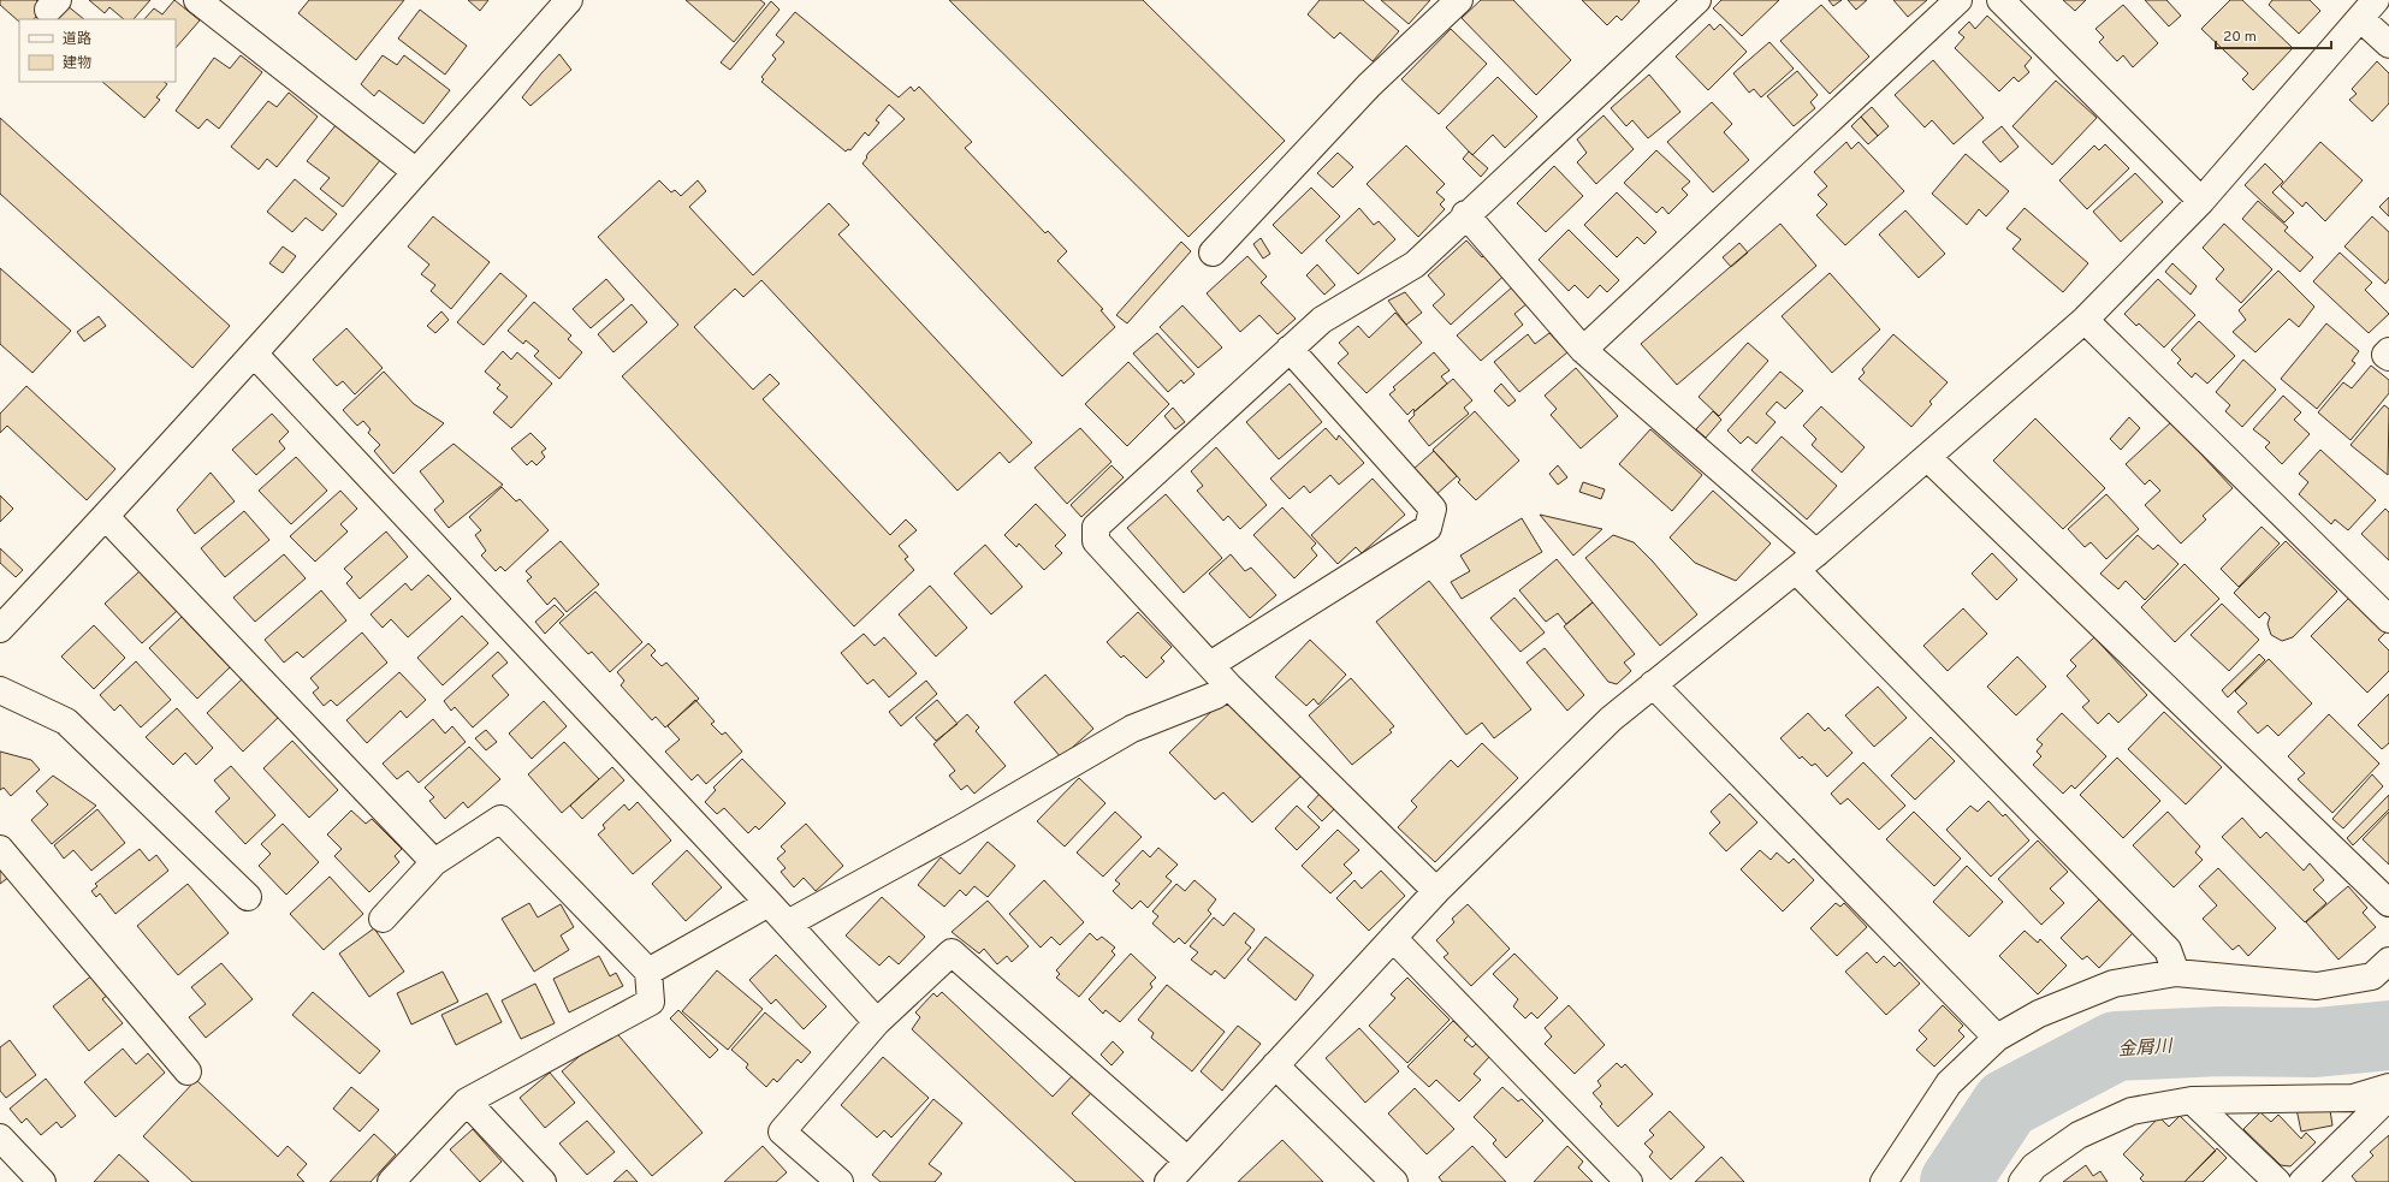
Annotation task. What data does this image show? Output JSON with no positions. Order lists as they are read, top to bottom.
{
  "water": ["金屑川"],
  "legend": ["道路", "建物"],
  "scale_bar": "20 m"
}
